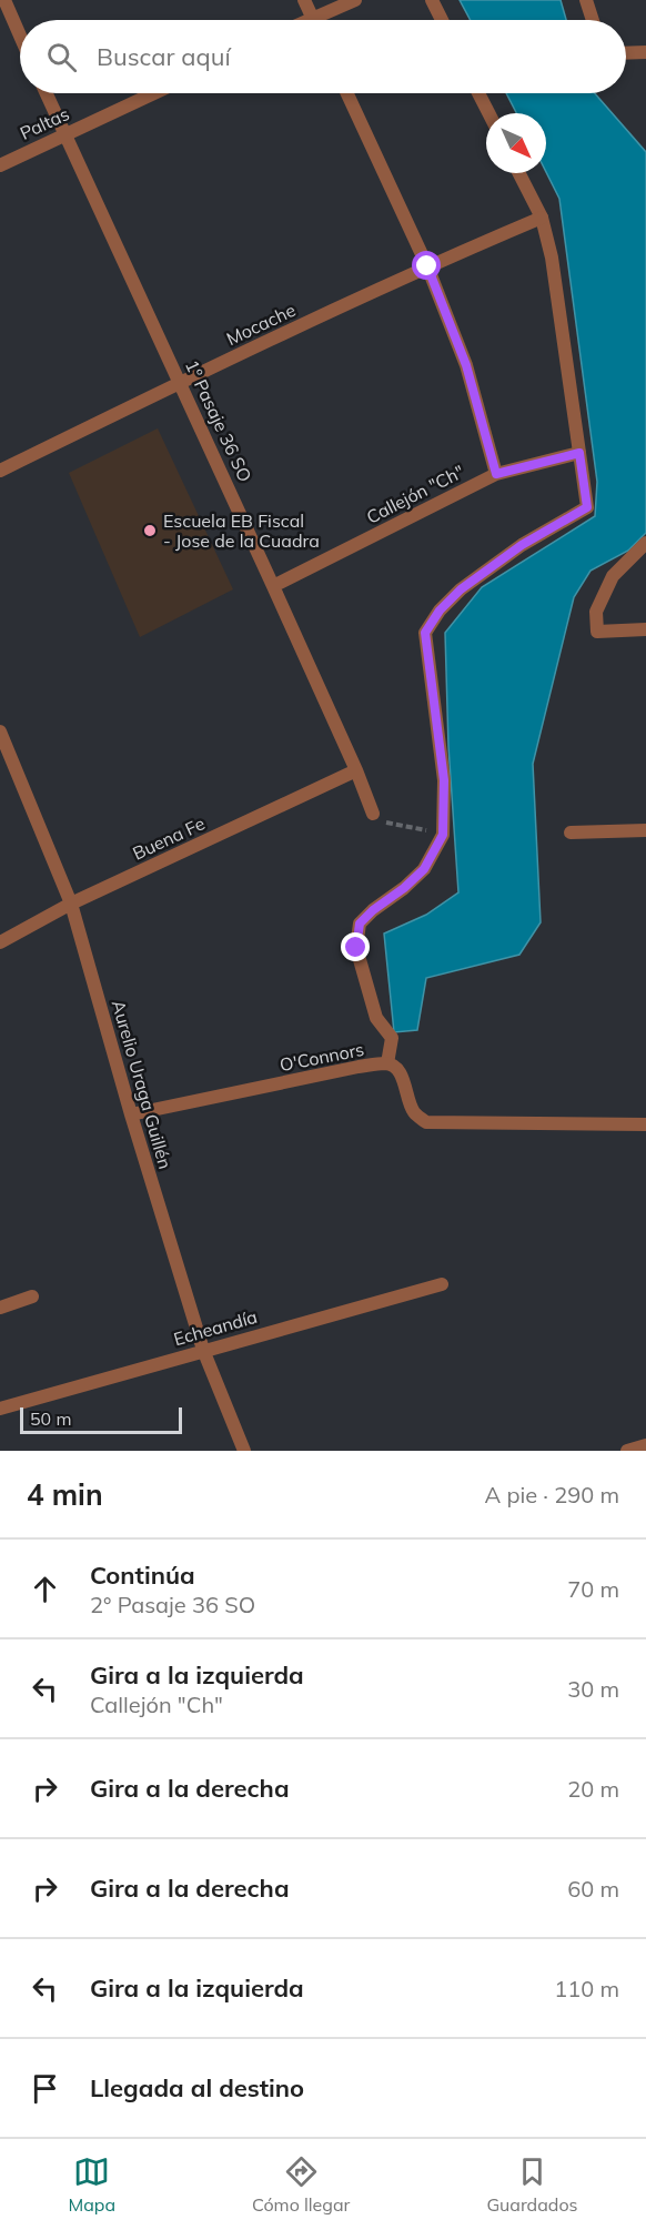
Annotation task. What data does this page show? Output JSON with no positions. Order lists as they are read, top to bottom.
{
  "streets": {
    "street": [
      "Paltas",
      "Mocache",
      "1º Pasaje 36 SO",
      "Callejón \"Ch\"",
      "Buena Fe",
      "O'Connors",
      "Aurelio Uraga Guillén",
      "Echeandía"
    ]
  },
  "crossings": [
    ["Paltas", "1º Pasaje 36 SO"],
    ["Mocache", "1º Pasaje 36 SO"],
    ["1º Pasaje 36 SO", "Callejón \"Ch\""],
    ["1º Pasaje 36 SO", "Buena Fe"],
    ["Buena Fe", "Aurelio Uraga Guillén"],
    ["O'Connors", "Aurelio Uraga Guillén"],
    ["Aurelio Uraga Guillén", "Echeandía"]
  ],
  "places": ["Escuela EB Fiscal - Jose de la Cuadra"],
  "scale_bar": "50 m",
  "north": "bottom right",
  "page": {
    "search": "Buscar aquí",
    "scale": "50 m",
    "heading": ["4 min", "A pie · 290 m"],
    "list": [
      ["Continúa", "2° Pasaje 36 SO", "70 m"],
      ["Gira a la izquierda", "Callejón \"Ch\"", "30 m"],
      ["Gira a la derecha", "20 m"],
      ["Gira a la derecha", "60 m"],
      ["Gira a la izquierda", "110 m"],
      "Llegada al destino"
    ],
    "nav": ["Mapa", "Cómo llegar", "Guardados"]
  }
}
